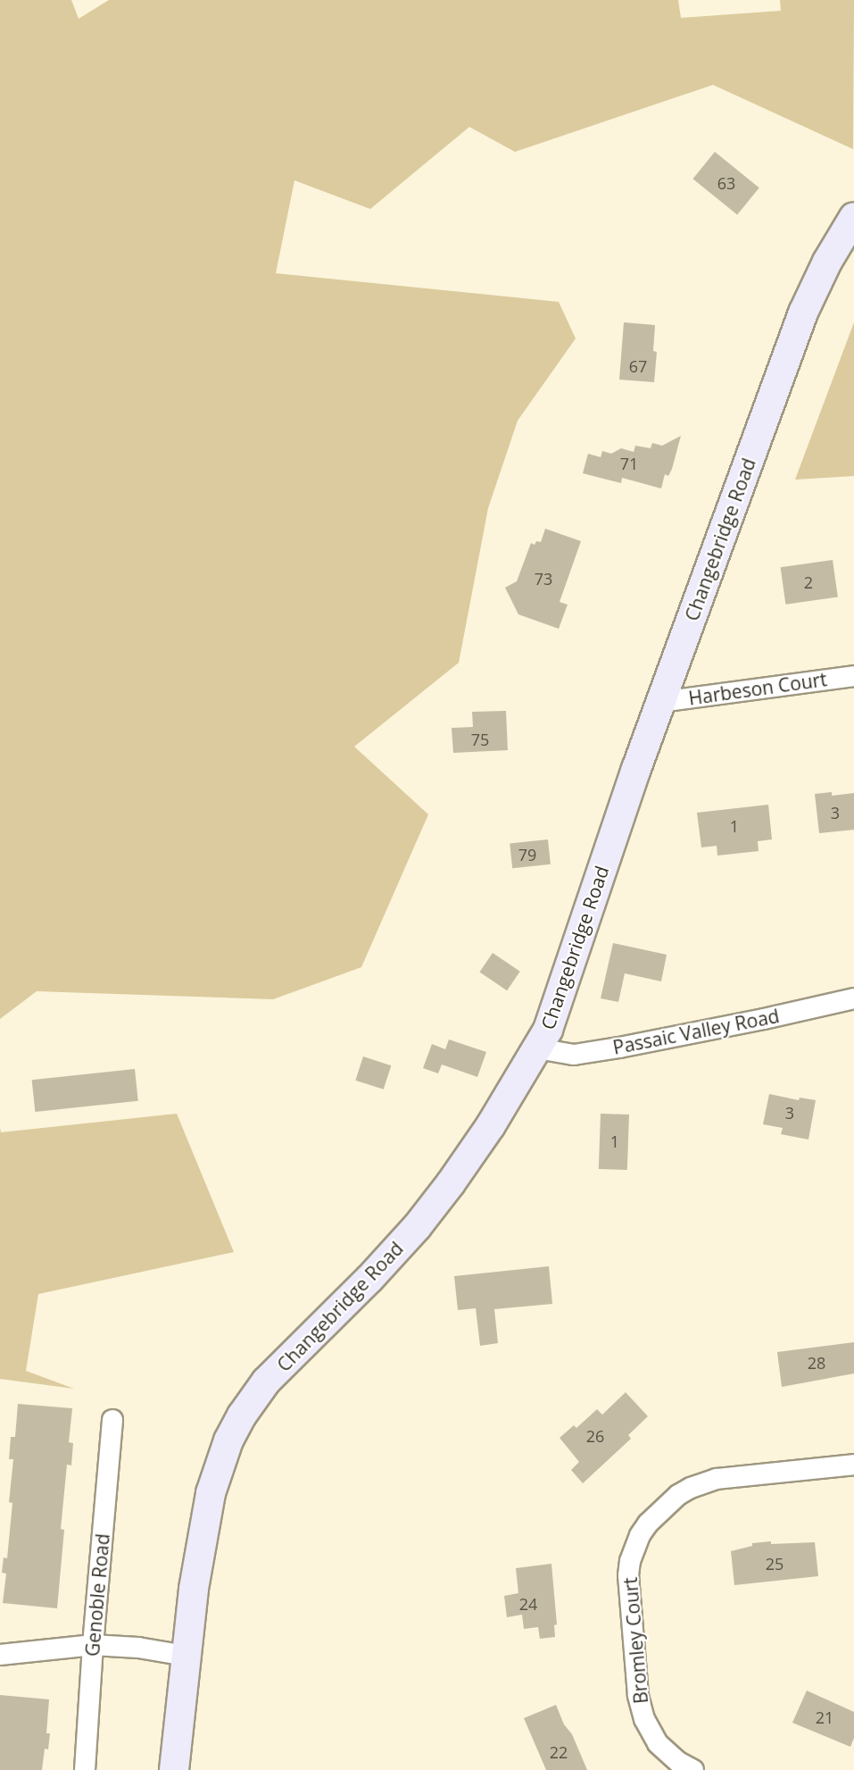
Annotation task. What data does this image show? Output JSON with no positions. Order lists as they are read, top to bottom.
{
  "streets": {
    "main road": ["Changebridge Road"],
    "street": [
      "Harbeson Court",
      "Passaic Valley Road",
      "Genoble Road",
      "Bromley Court"
    ]
  },
  "crossings": [
    ["Changebridge Road", "Harbeson Court"],
    ["Changebridge Road", "Passaic Valley Road"]
  ],
  "house_numbers": [
    "63",
    "67",
    "71",
    "73",
    "2",
    "75",
    "3",
    "1",
    "79",
    "3",
    "1",
    "28",
    "26",
    "25",
    "24",
    "21",
    "22"
  ]
}
